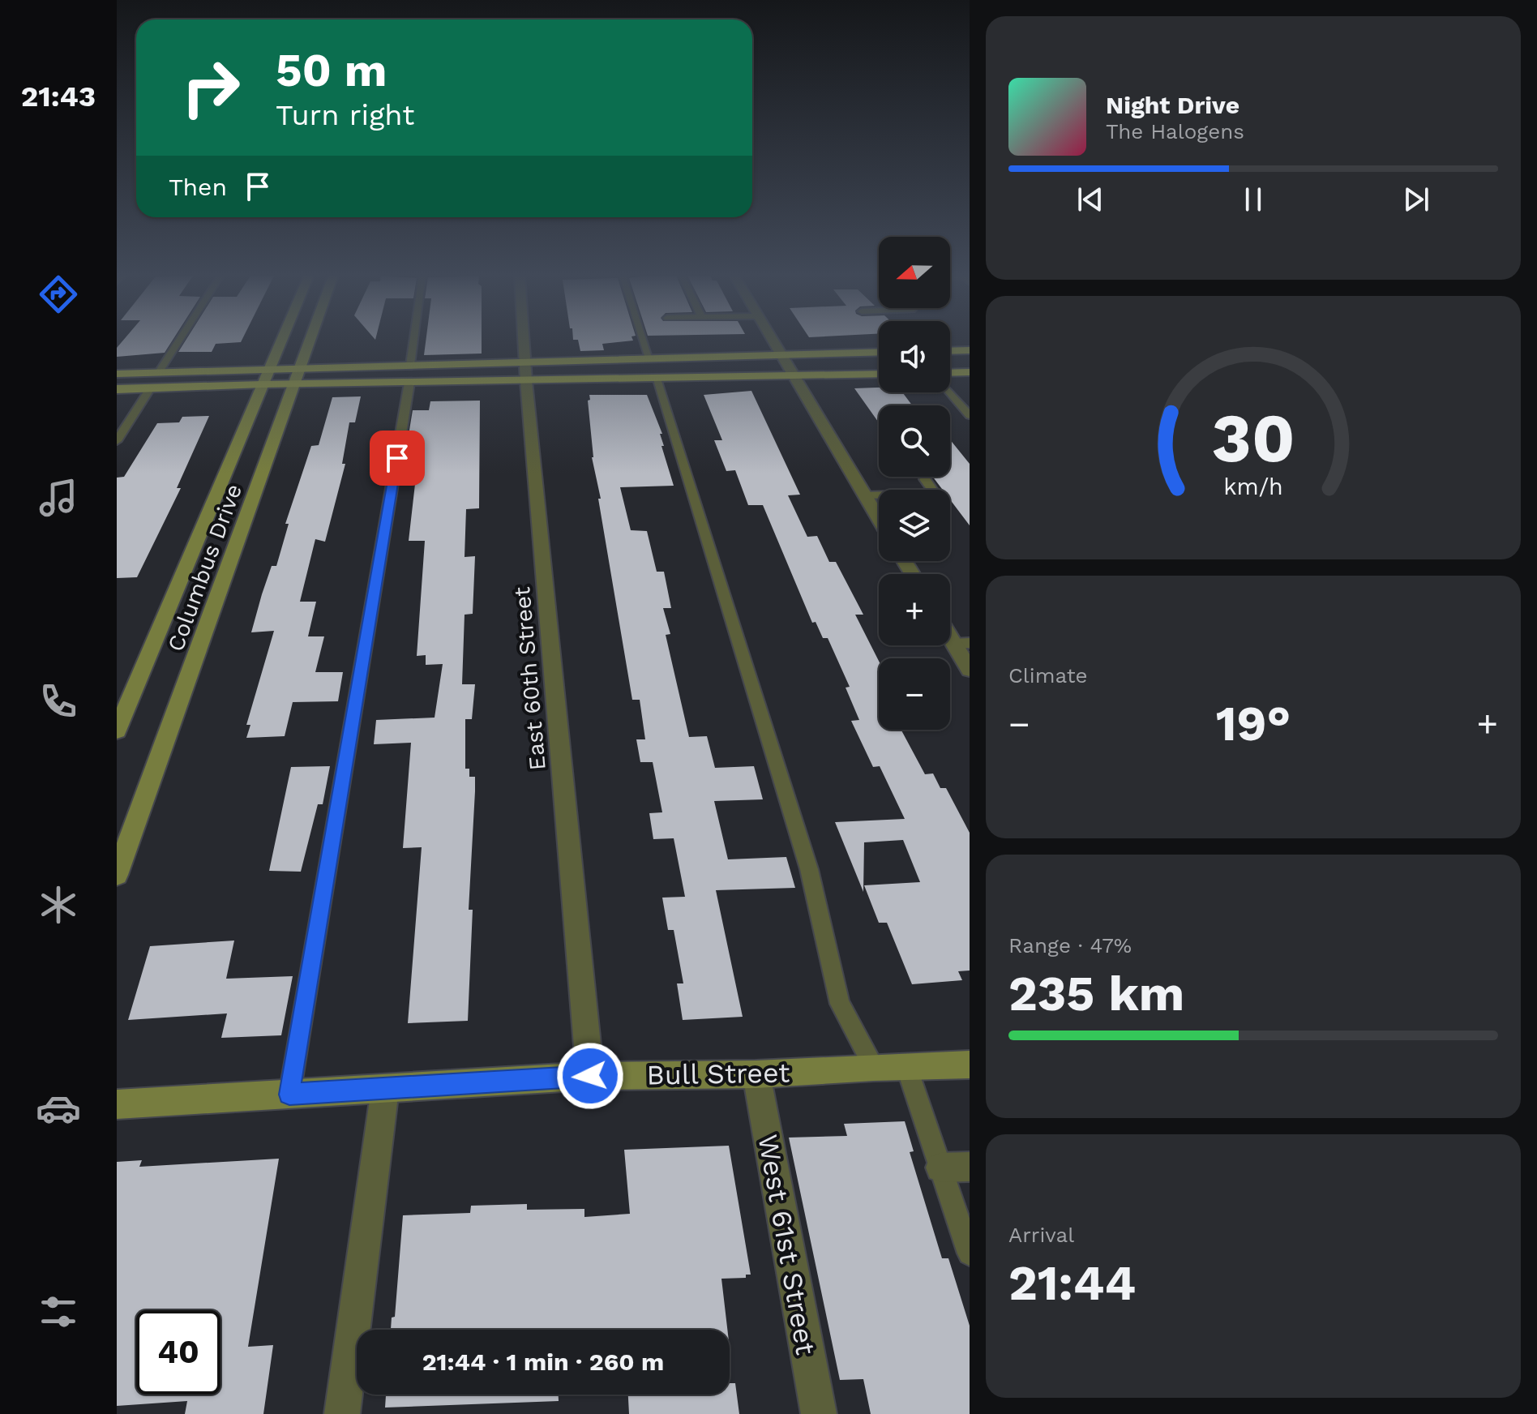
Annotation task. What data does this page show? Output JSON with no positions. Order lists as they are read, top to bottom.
{
  "streets": {
    "street": [
      "Columbus Drive",
      "East 60th Street",
      "Bull Street",
      "West 61st Street"
    ]
  },
  "crossings": [
    ["East 60th Street", "Bull Street"],
    ["Bull Street", "West 61st Street"]
  ],
  "north": "left",
  "page": {
    "tabs": "21:43",
    "turn": ["50 m", "Turn right"],
    "song": ["Night Drive", "The Halogens"],
    "then": "Then",
    "map_buttons": ["+", "−"],
    "tile": [
      "Climate",
      ["Range · 47%", "235 km"],
      ["Arrival", "21:44"]
    ],
    "heat": ["−", "19°", "+"],
    "limit": "40",
    "trip": "21:44 · 1 min · 260 m",
    "gauge": ["30", "km/h"]
  }
}
